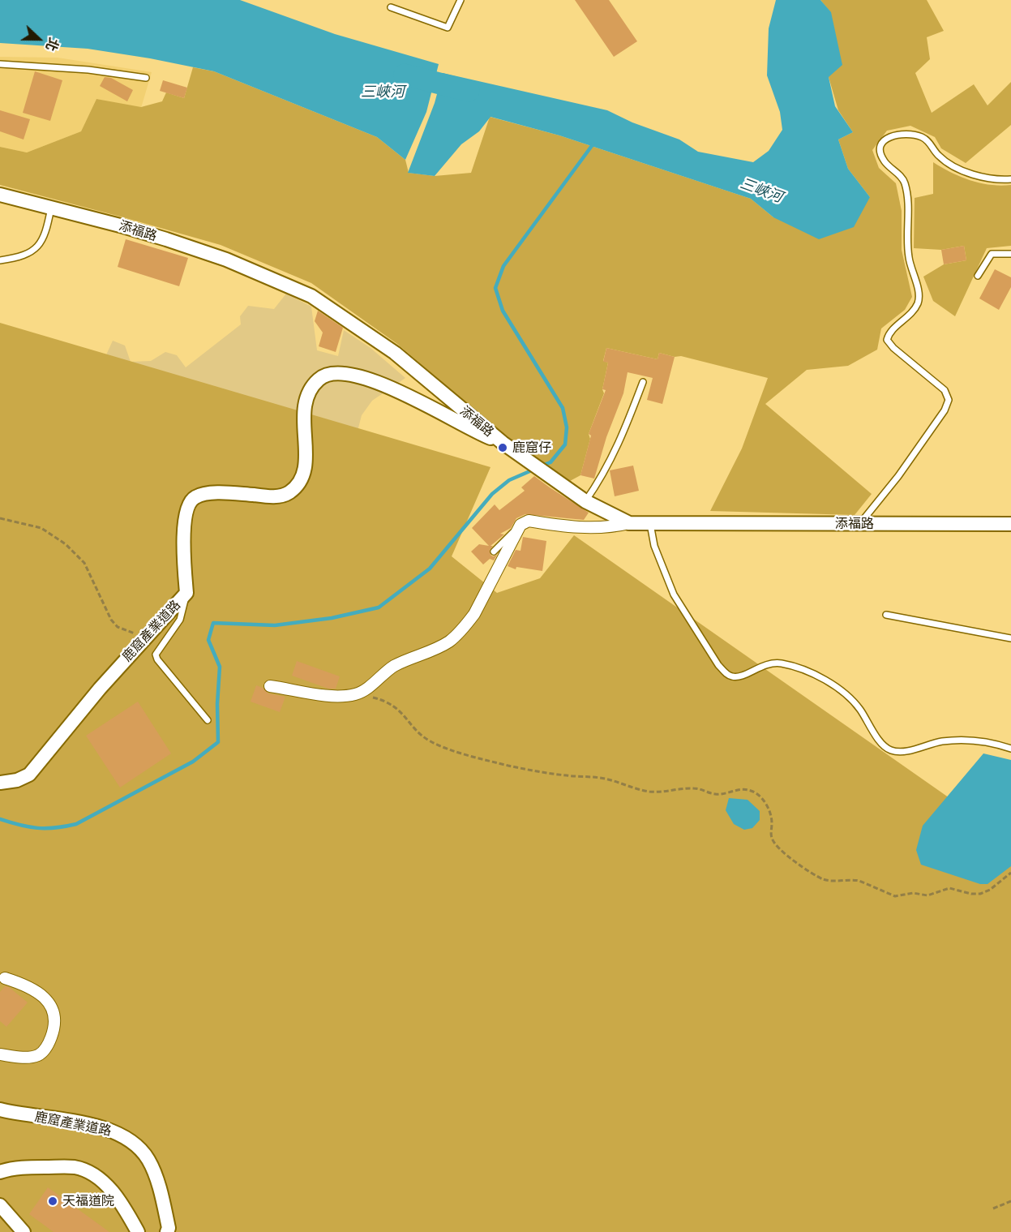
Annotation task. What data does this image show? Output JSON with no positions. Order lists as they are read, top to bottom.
{
  "streets": {
    "street": ["添福路", "鹿窟產業道路"]
  },
  "crossings": [
    ["添福路", "鹿窟產業道路"]
  ],
  "water": ["三峽河"],
  "places": ["鹿窟仔", "天福道院"],
  "north": "right"
}
